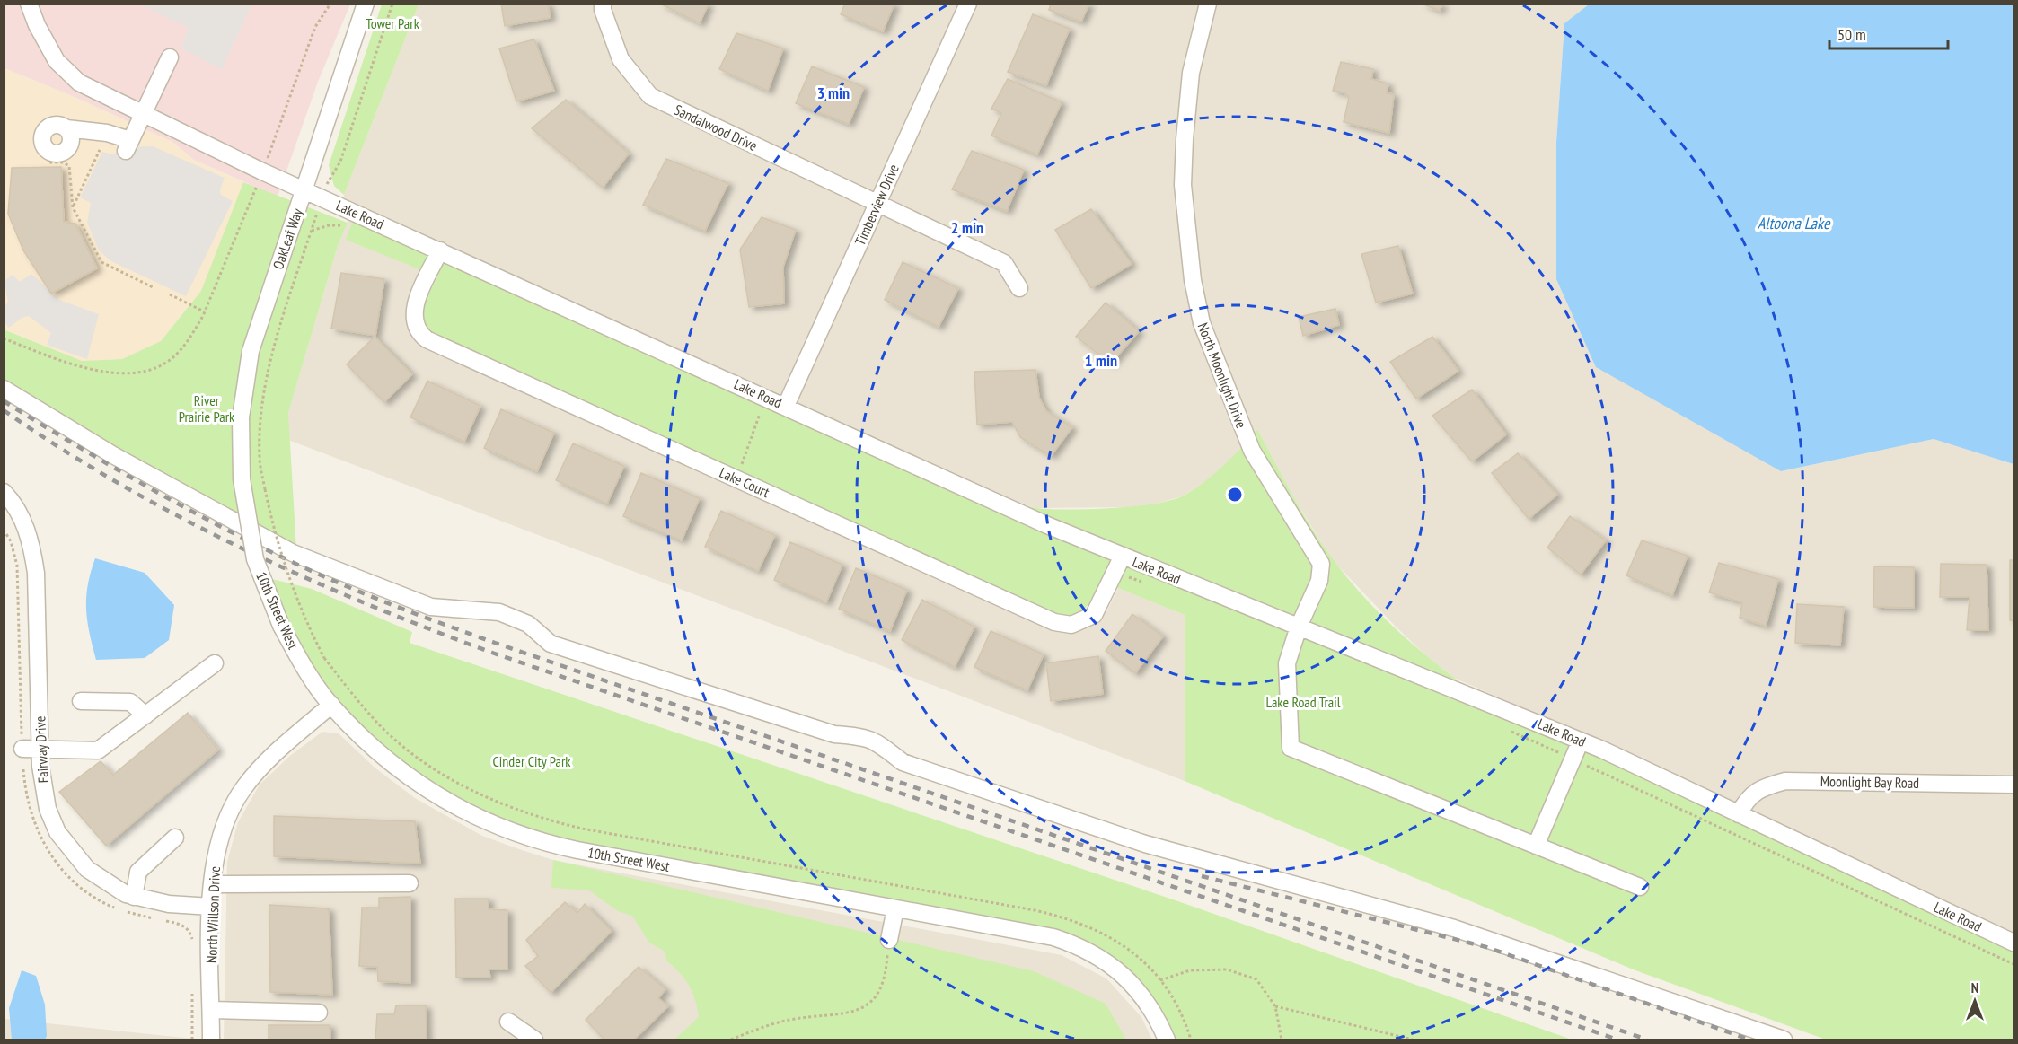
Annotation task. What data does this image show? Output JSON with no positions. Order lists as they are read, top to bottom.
{
  "streets": {
    "street": [
      "Sandalwood Drive",
      "Timberview Drive",
      "Lake Road",
      "OakLeaf Way",
      "North Moonlight Drive",
      "Lake Court",
      "10th Street West",
      "Fairway Drive",
      "Moonlight Bay Road",
      "North Willson Drive"
    ]
  },
  "crossings": [
    ["Sandalwood Drive", "Timberview Drive"],
    ["Timberview Drive", "Lake Road"],
    ["Lake Road", "OakLeaf Way"],
    ["Lake Road", "North Moonlight Drive"],
    ["Lake Road", "Lake Court"],
    ["Lake Road", "Moonlight Bay Road"],
    ["OakLeaf Way", "10th Street West"],
    ["10th Street West", "North Willson Drive"],
    ["Fairway Drive", "North Willson Drive"]
  ],
  "water": ["Altoona Lake"],
  "parks": [
    "Tower Park",
    "River Prairie Park",
    "Lake Road Trail",
    "Cinder City Park"
  ],
  "scale_bar": "50 m",
  "north": "top",
  "rings": ["3 min", "2 min", "1 min"]
}
